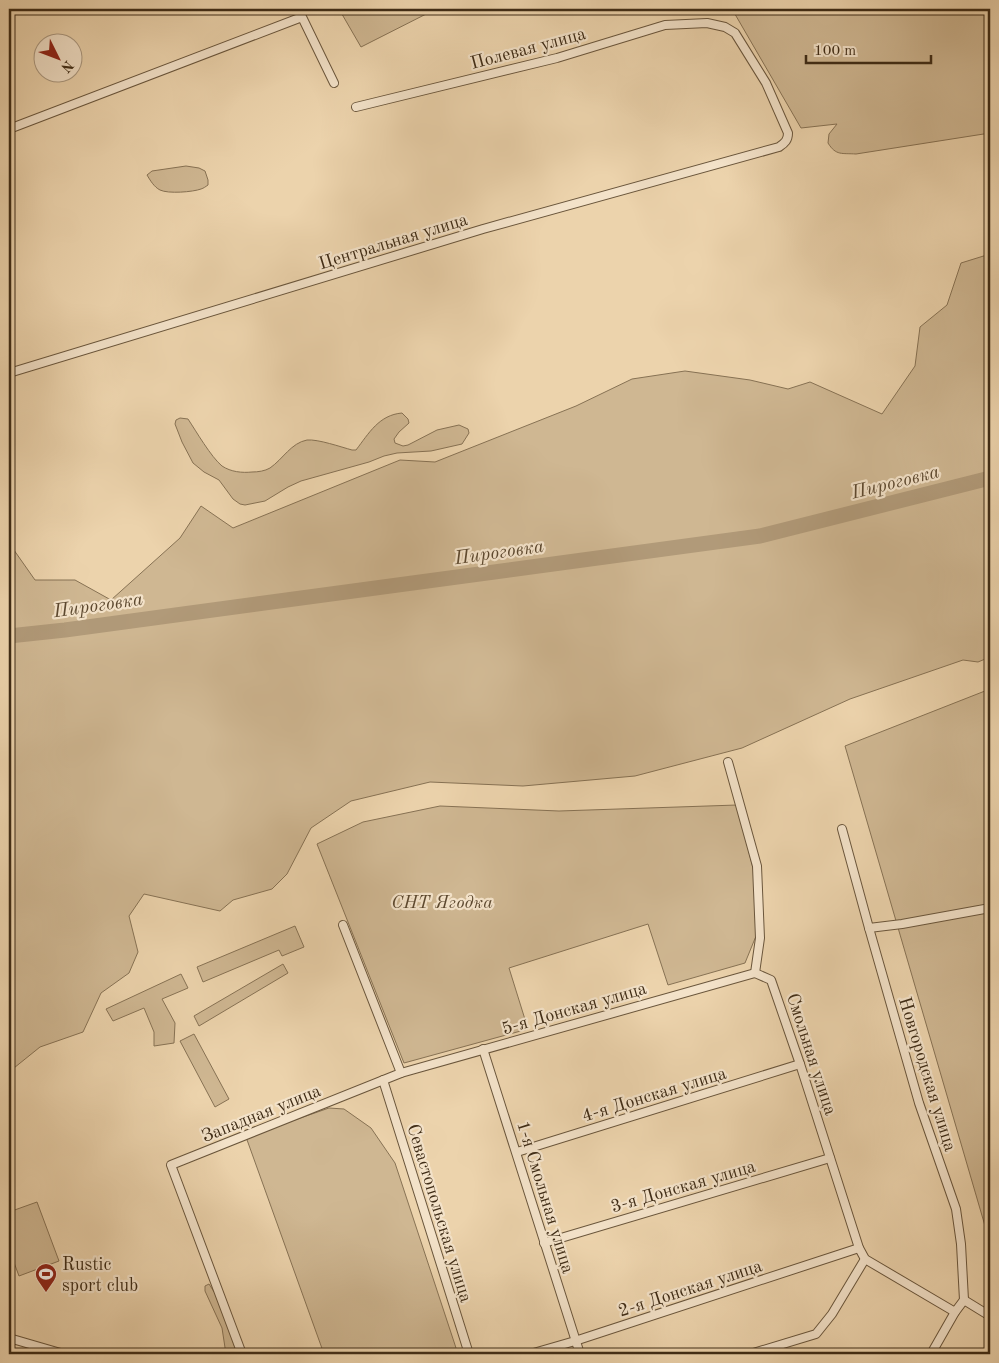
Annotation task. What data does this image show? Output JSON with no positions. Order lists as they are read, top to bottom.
{
  "streets": {
    "street": [
      "Полевая улица",
      "Центральная улица",
      "5-я Донская улица",
      "Смольная улица",
      "Новгородская улица",
      "4-я Донская улица",
      "Западная улица",
      "3-я Донская улица",
      "1-я Смольная улица",
      "Севастопольская улица",
      "2-я Донская улица"
    ]
  },
  "crossings": [
    ["Полевая улица", "Центральная улица"],
    ["5-я Донская улица", "Смольная улица"],
    ["5-я Донская улица", "Западная улица"],
    ["5-я Донская улица", "1-я Смольная улица"],
    ["Смольная улица", "4-я Донская улица"],
    ["Смольная улица", "3-я Донская улица"],
    ["Смольная улица", "2-я Донская улица"],
    ["4-я Донская улица", "1-я Смольная улица"],
    ["Западная улица", "Севастопольская улица"],
    ["3-я Донская улица", "1-я Смольная улица"],
    ["1-я Смольная улица", "2-я Донская улица"]
  ],
  "water": ["Пироговка"],
  "parks": ["СНТ Ягодка"],
  "places": {
    "sports": ["Rustic sport club"]
  },
  "scale_bar": "100 m",
  "north": "bottom right"
}
